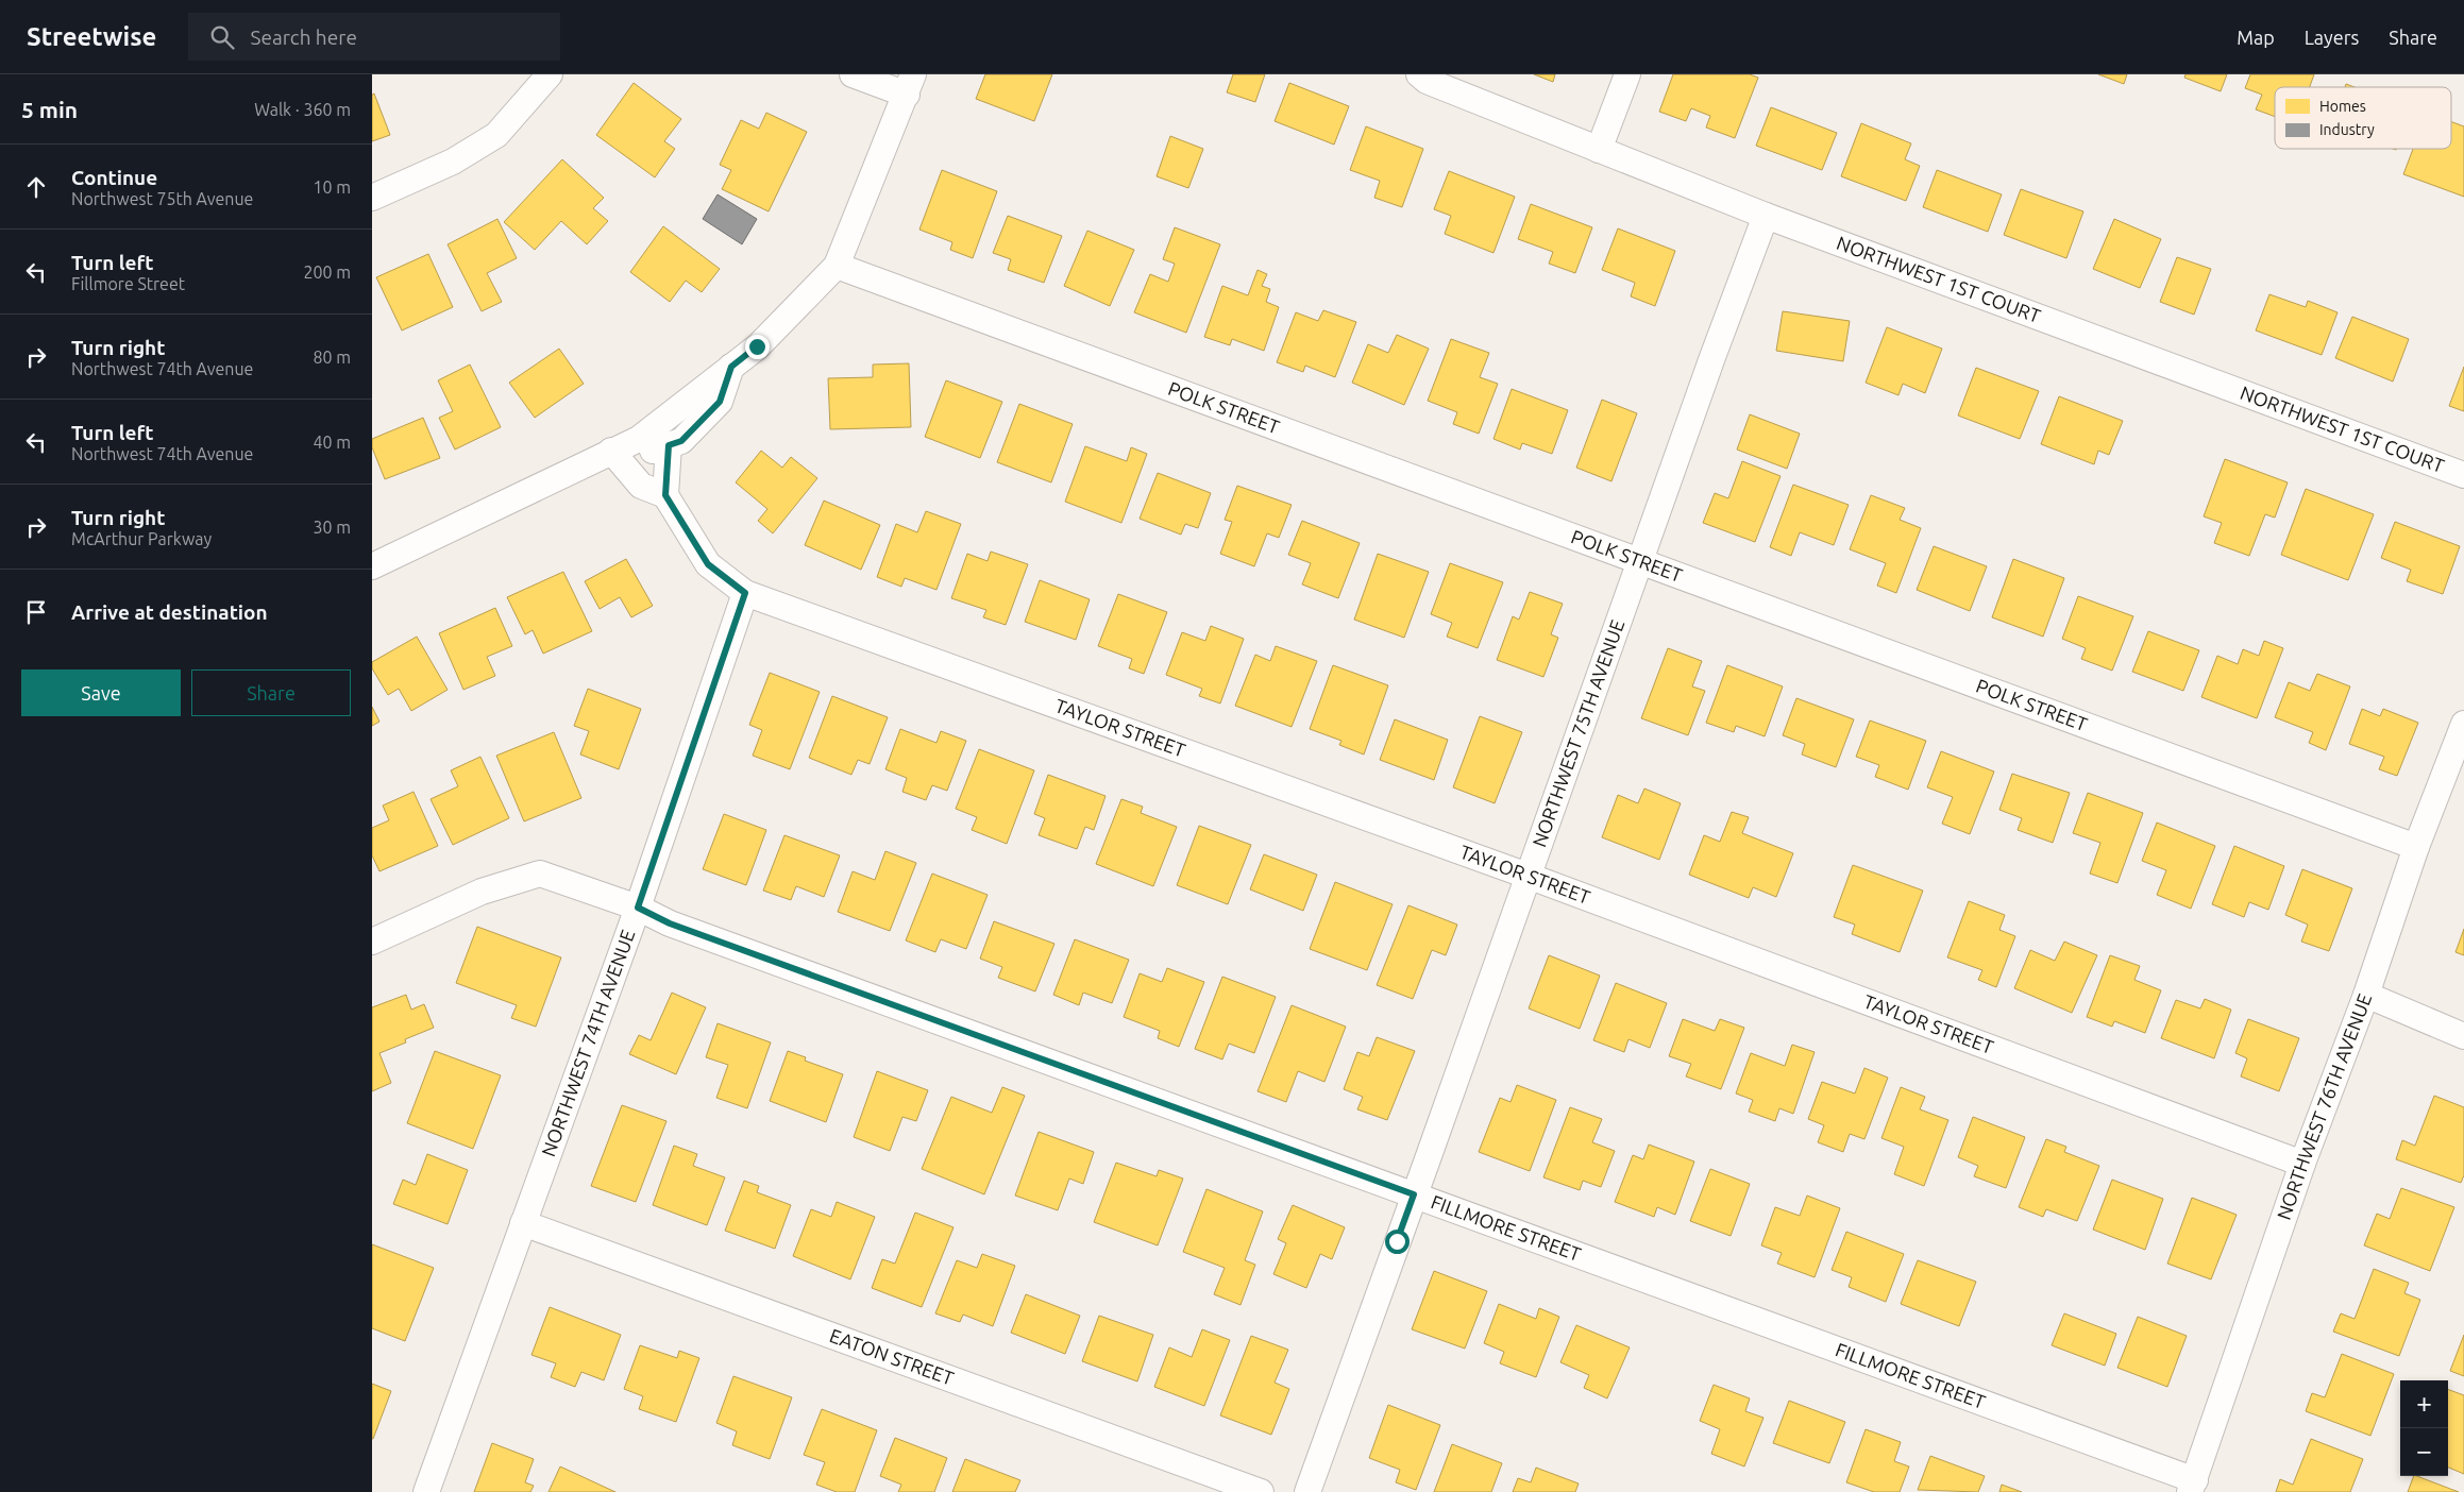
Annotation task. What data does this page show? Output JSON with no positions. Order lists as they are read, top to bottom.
{
  "streets": {
    "street": [
      "NORTHWEST 1ST COURT",
      "POLK STREET",
      "TAYLOR STREET",
      "NORTHWEST 75TH AVENUE",
      "NORTHWEST 74TH AVENUE",
      "NORTHWEST 76TH AVENUE",
      "FILLMORE STREET",
      "EATON STREET"
    ]
  },
  "crossings": [
    ["NORTHWEST 1ST COURT", "NORTHWEST 75TH AVENUE"],
    ["POLK STREET", "NORTHWEST 75TH AVENUE"],
    ["POLK STREET", "NORTHWEST 76TH AVENUE"],
    ["TAYLOR STREET", "NORTHWEST 75TH AVENUE"],
    ["TAYLOR STREET", "NORTHWEST 74TH AVENUE"],
    ["TAYLOR STREET", "NORTHWEST 76TH AVENUE"],
    ["NORTHWEST 75TH AVENUE", "FILLMORE STREET"],
    ["NORTHWEST 74TH AVENUE", "FILLMORE STREET"],
    ["NORTHWEST 74TH AVENUE", "EATON STREET"],
    ["NORTHWEST 76TH AVENUE", "FILLMORE STREET"]
  ],
  "legend": ["Homes", "Industry"],
  "page": {
    "header": "Streetwise",
    "search": "Search here",
    "nav": ["Map", "Layers", "Share"],
    "heading": ["5 min", "Walk · 360 m"],
    "list": [
      ["Continue", "Northwest 75th Avenue", "10 m"],
      ["Turn left", "Fillmore Street", "200 m"],
      ["Turn right", "Northwest 74th Avenue", "80 m"],
      ["Turn left", "Northwest 74th Avenue", "40 m"],
      ["Turn right", "McArthur Parkway", "30 m"],
      "Arrive at destination"
    ],
    "buttons": ["Save", "Share"],
    "map_buttons": ["+", "−"]
  }
}
